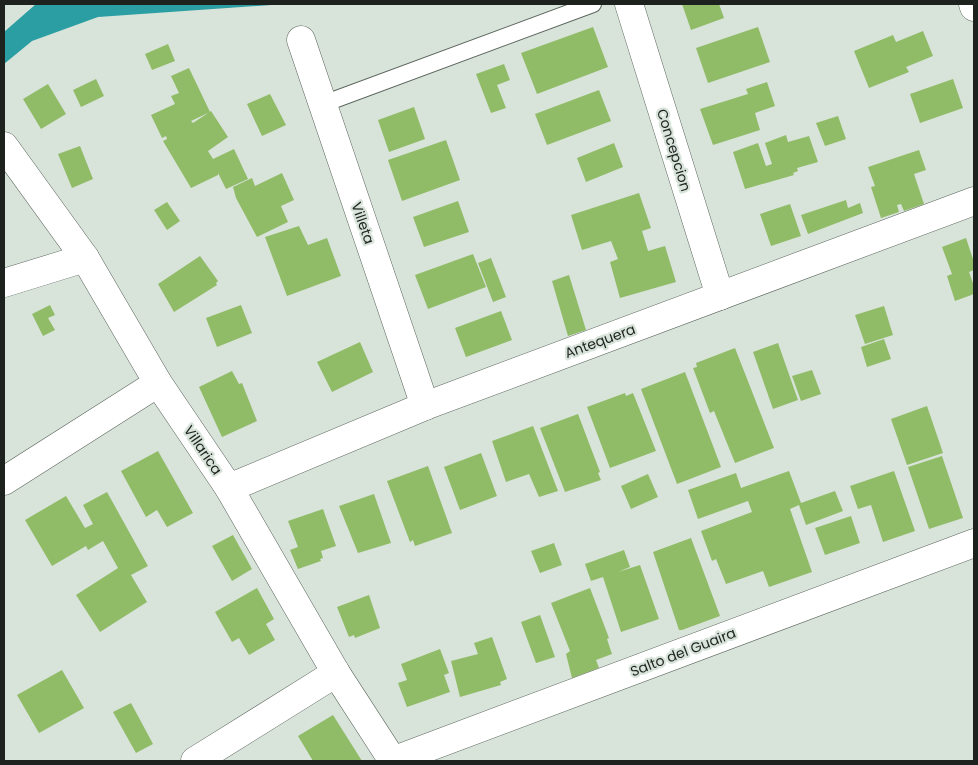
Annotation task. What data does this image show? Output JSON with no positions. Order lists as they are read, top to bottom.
{
  "streets": {
    "street": [
      "Concepcion",
      "Villeta",
      "Antequera",
      "Villarica",
      "Salto del Guaira"
    ]
  },
  "crossings": [
    ["Concepcion", "Antequera"],
    ["Villeta", "Antequera"],
    ["Antequera", "Villarica"],
    ["Villarica", "Salto del Guaira"]
  ]
}
